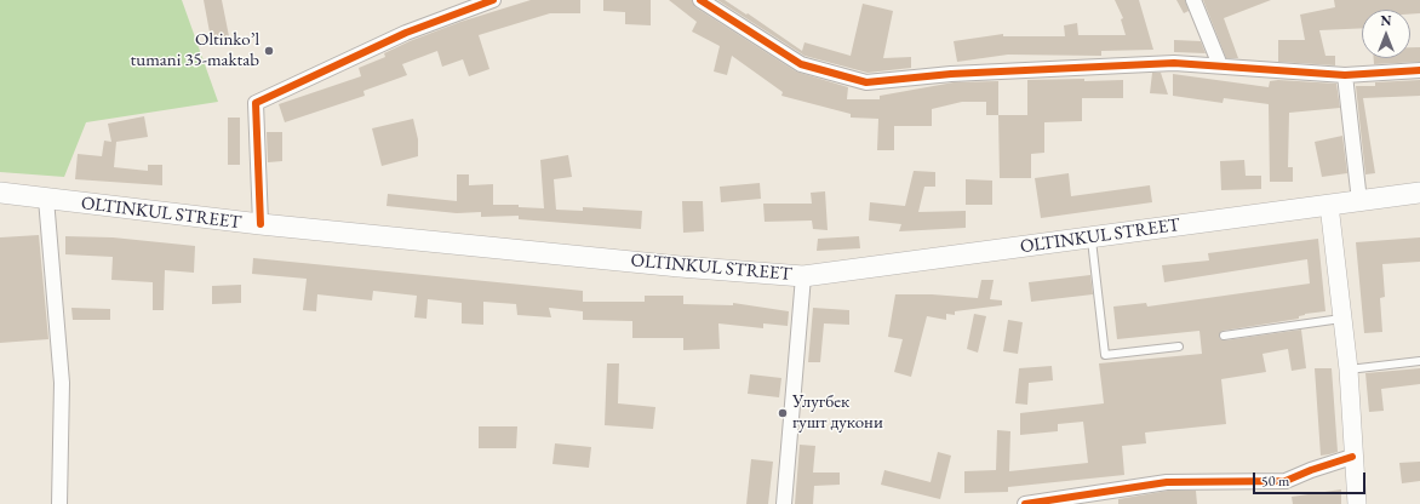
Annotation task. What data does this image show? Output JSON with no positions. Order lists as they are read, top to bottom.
{
  "streets": {
    "main road": ["OLTINKUL STREET"]
  },
  "places": ["Oltinko’l tumani 35-maktab", "Улугбек гушт дукони"],
  "scale_bar": "50 m",
  "north": "top"
}
